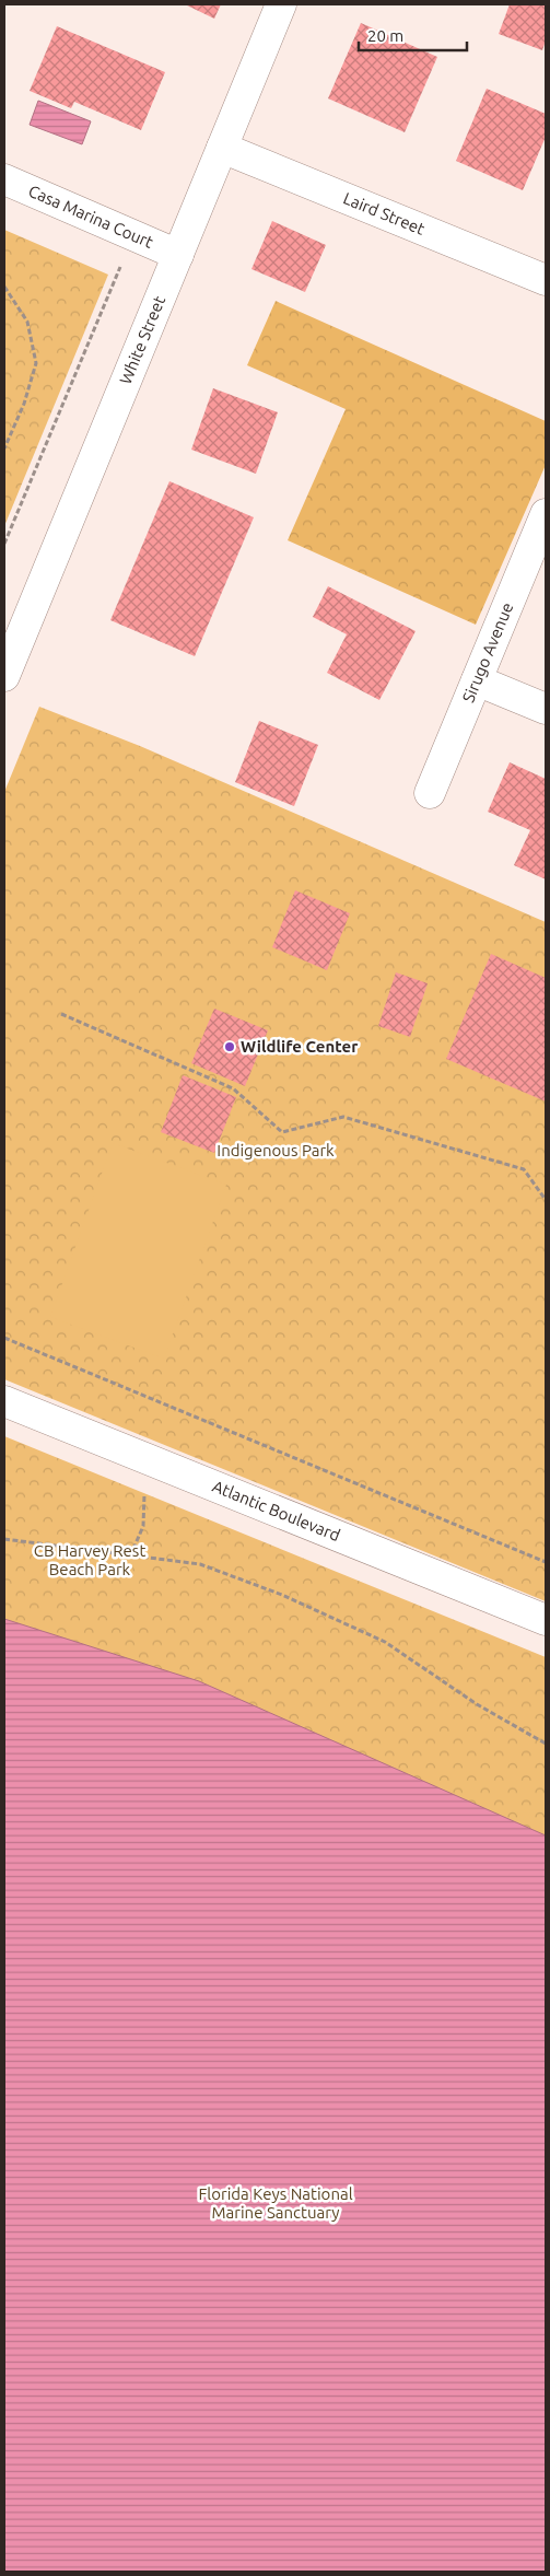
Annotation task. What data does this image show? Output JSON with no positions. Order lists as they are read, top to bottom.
{
  "streets": {
    "street": [
      "Laird Street",
      "Casa Marina Court",
      "White Street",
      "Sirugo Avenue",
      "Atlantic Boulevard"
    ]
  },
  "crossings": [
    ["Laird Street", "White Street"],
    ["Casa Marina Court", "White Street"]
  ],
  "parks": ["Indigenous Park", "CB Harvey Rest Beach Park", "Florida Keys National Marine Sanctuary"],
  "places": ["Wildlife Center"],
  "scale_bar": "20 m"
}
